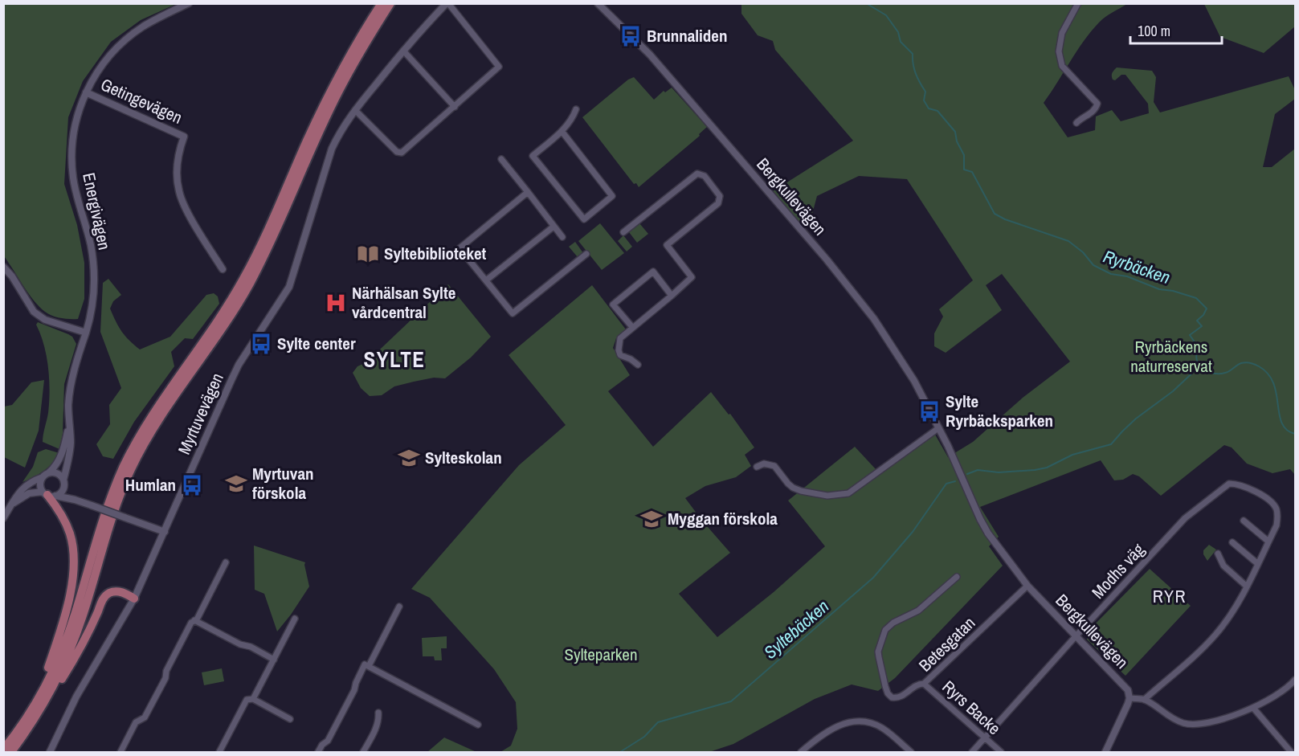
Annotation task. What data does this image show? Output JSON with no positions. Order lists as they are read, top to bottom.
{
  "streets": {
    "street": [
      "Getingevägen",
      "Bergkullevägen",
      "Energivägen",
      "Myrtuvevägen",
      "Modhs väg",
      "Betesgatan",
      "Ryrs Backe"
    ]
  },
  "crossings": [
    ["Getingevägen", "Energivägen"],
    ["Bergkullevägen", "Modhs väg"],
    ["Bergkullevägen", "Betesgatan"],
    ["Modhs väg", "Ryrs Backe"],
    ["Betesgatan", "Ryrs Backe"]
  ],
  "districts": ["SYLTE", "RYR"],
  "water": ["Ryrbäcken", "Syltebäcken"],
  "parks": ["Ryrbäckens naturreservat", "Sylteparken"],
  "places": {
    "bus stop": [
      "Brunnaliden",
      "Sylte center",
      "Sylte Ryrbäcksparken",
      "Humlan"
    ],
    "library": ["Syltebiblioteket"],
    "hospital": ["Närhälsan Sylte vårdcentral"],
    "school or university": ["Sylteskolan", "Myrtuvan förskola", "Myggan förskola"]
  },
  "scale_bar": "100 m"
}
